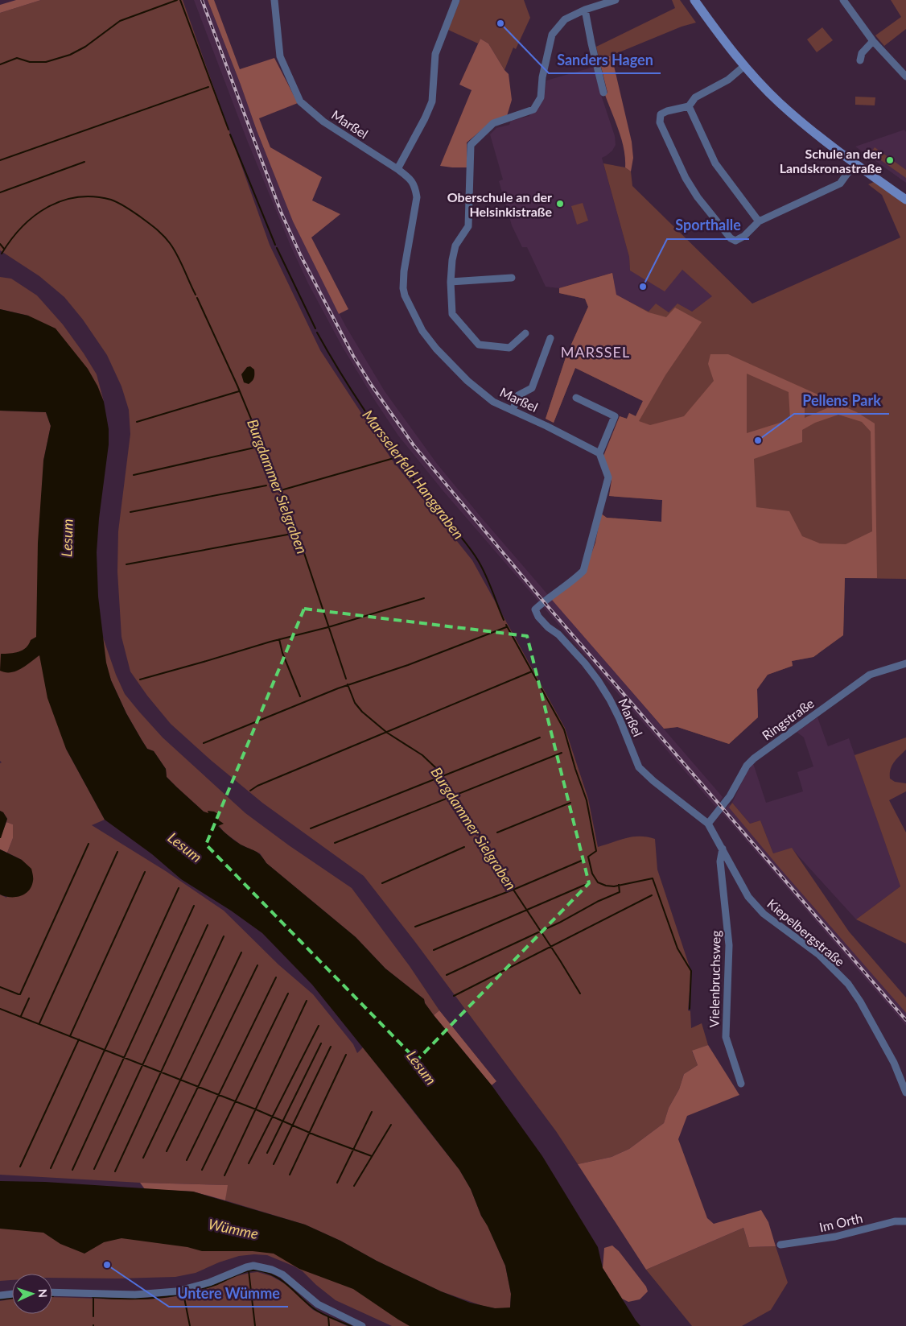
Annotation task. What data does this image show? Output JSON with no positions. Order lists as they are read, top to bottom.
{
  "streets": {
    "street": [
      "Marßel",
      "Ringstraße",
      "Kiepelbergstraße",
      "Vielenbruchsweg",
      "Im Orth"
    ]
  },
  "crossings": [
    ["Marßel", "Kiepelbergstraße"],
    ["Ringstraße", "Kiepelbergstraße"],
    ["Kiepelbergstraße", "Vielenbruchsweg"]
  ],
  "districts": ["MARSSEL"],
  "water": [
    "Marsselerfeld Hanggraben",
    "Burgdammer Sielgraben",
    "Lesum",
    "Wümme"
  ],
  "places": [
    "Sanders Hagen",
    "Schule an der Landskronastraße",
    "Oberschule an der Helsinkistraße",
    "Sporthalle",
    "Pellens Park",
    "Untere Wümme"
  ],
  "north": "right"
}
